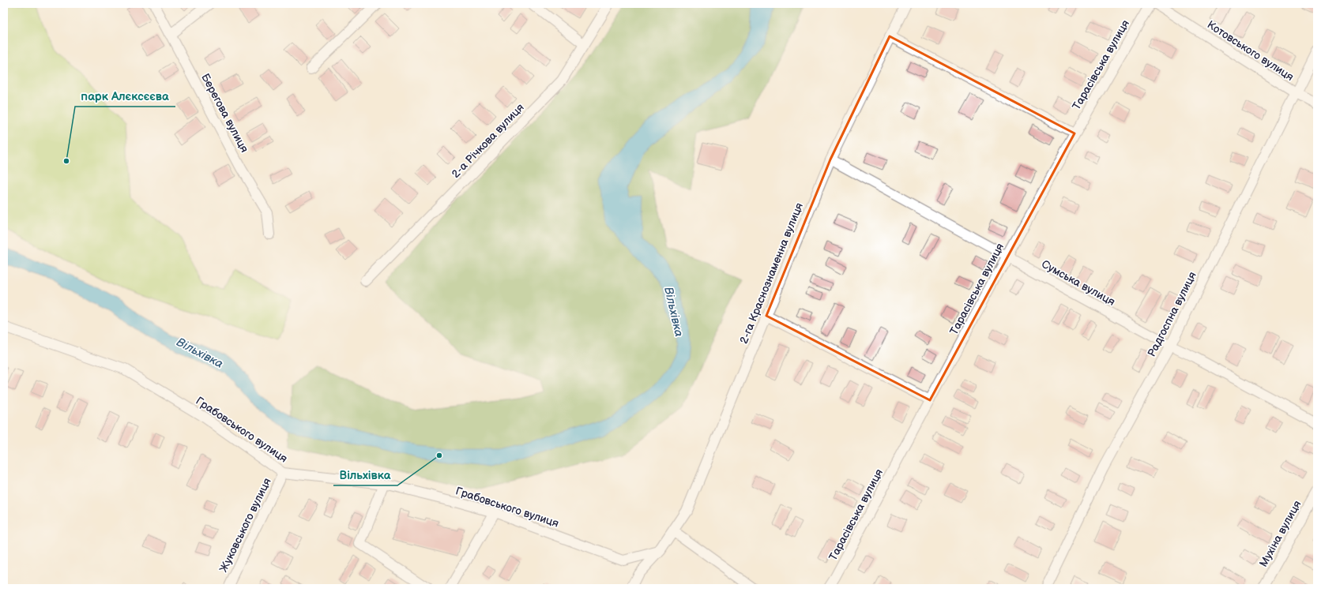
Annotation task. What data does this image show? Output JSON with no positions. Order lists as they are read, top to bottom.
{
  "streets": {
    "street": [
      "Котовського вулиця",
      "Тарасівська вулиця",
      "Берегова вулиця",
      "2-а Річкова вулиця",
      "2-га Краснознаменна вулиця",
      "Сумська вулиця",
      "Радгоспна вулиця",
      "Грабовського вулиця",
      "Жуковського вулиця",
      "Мухіна вулиця"
    ]
  },
  "crossings": [
    ["Котовського вулиця", "Радгоспна вулиця"],
    ["Тарасівська вулиця", "Сумська вулиця"],
    ["2-га Краснознаменна вулиця", "Сумська вулиця"],
    ["2-га Краснознаменна вулиця", "Грабовського вулиця"],
    ["Сумська вулиця", "Радгоспна вулиця"],
    ["Грабовського вулиця", "Жуковського вулиця"]
  ],
  "water": ["Вільхівка"],
  "places": ["парк Алєксєєва", "Вільхівка"]
}
